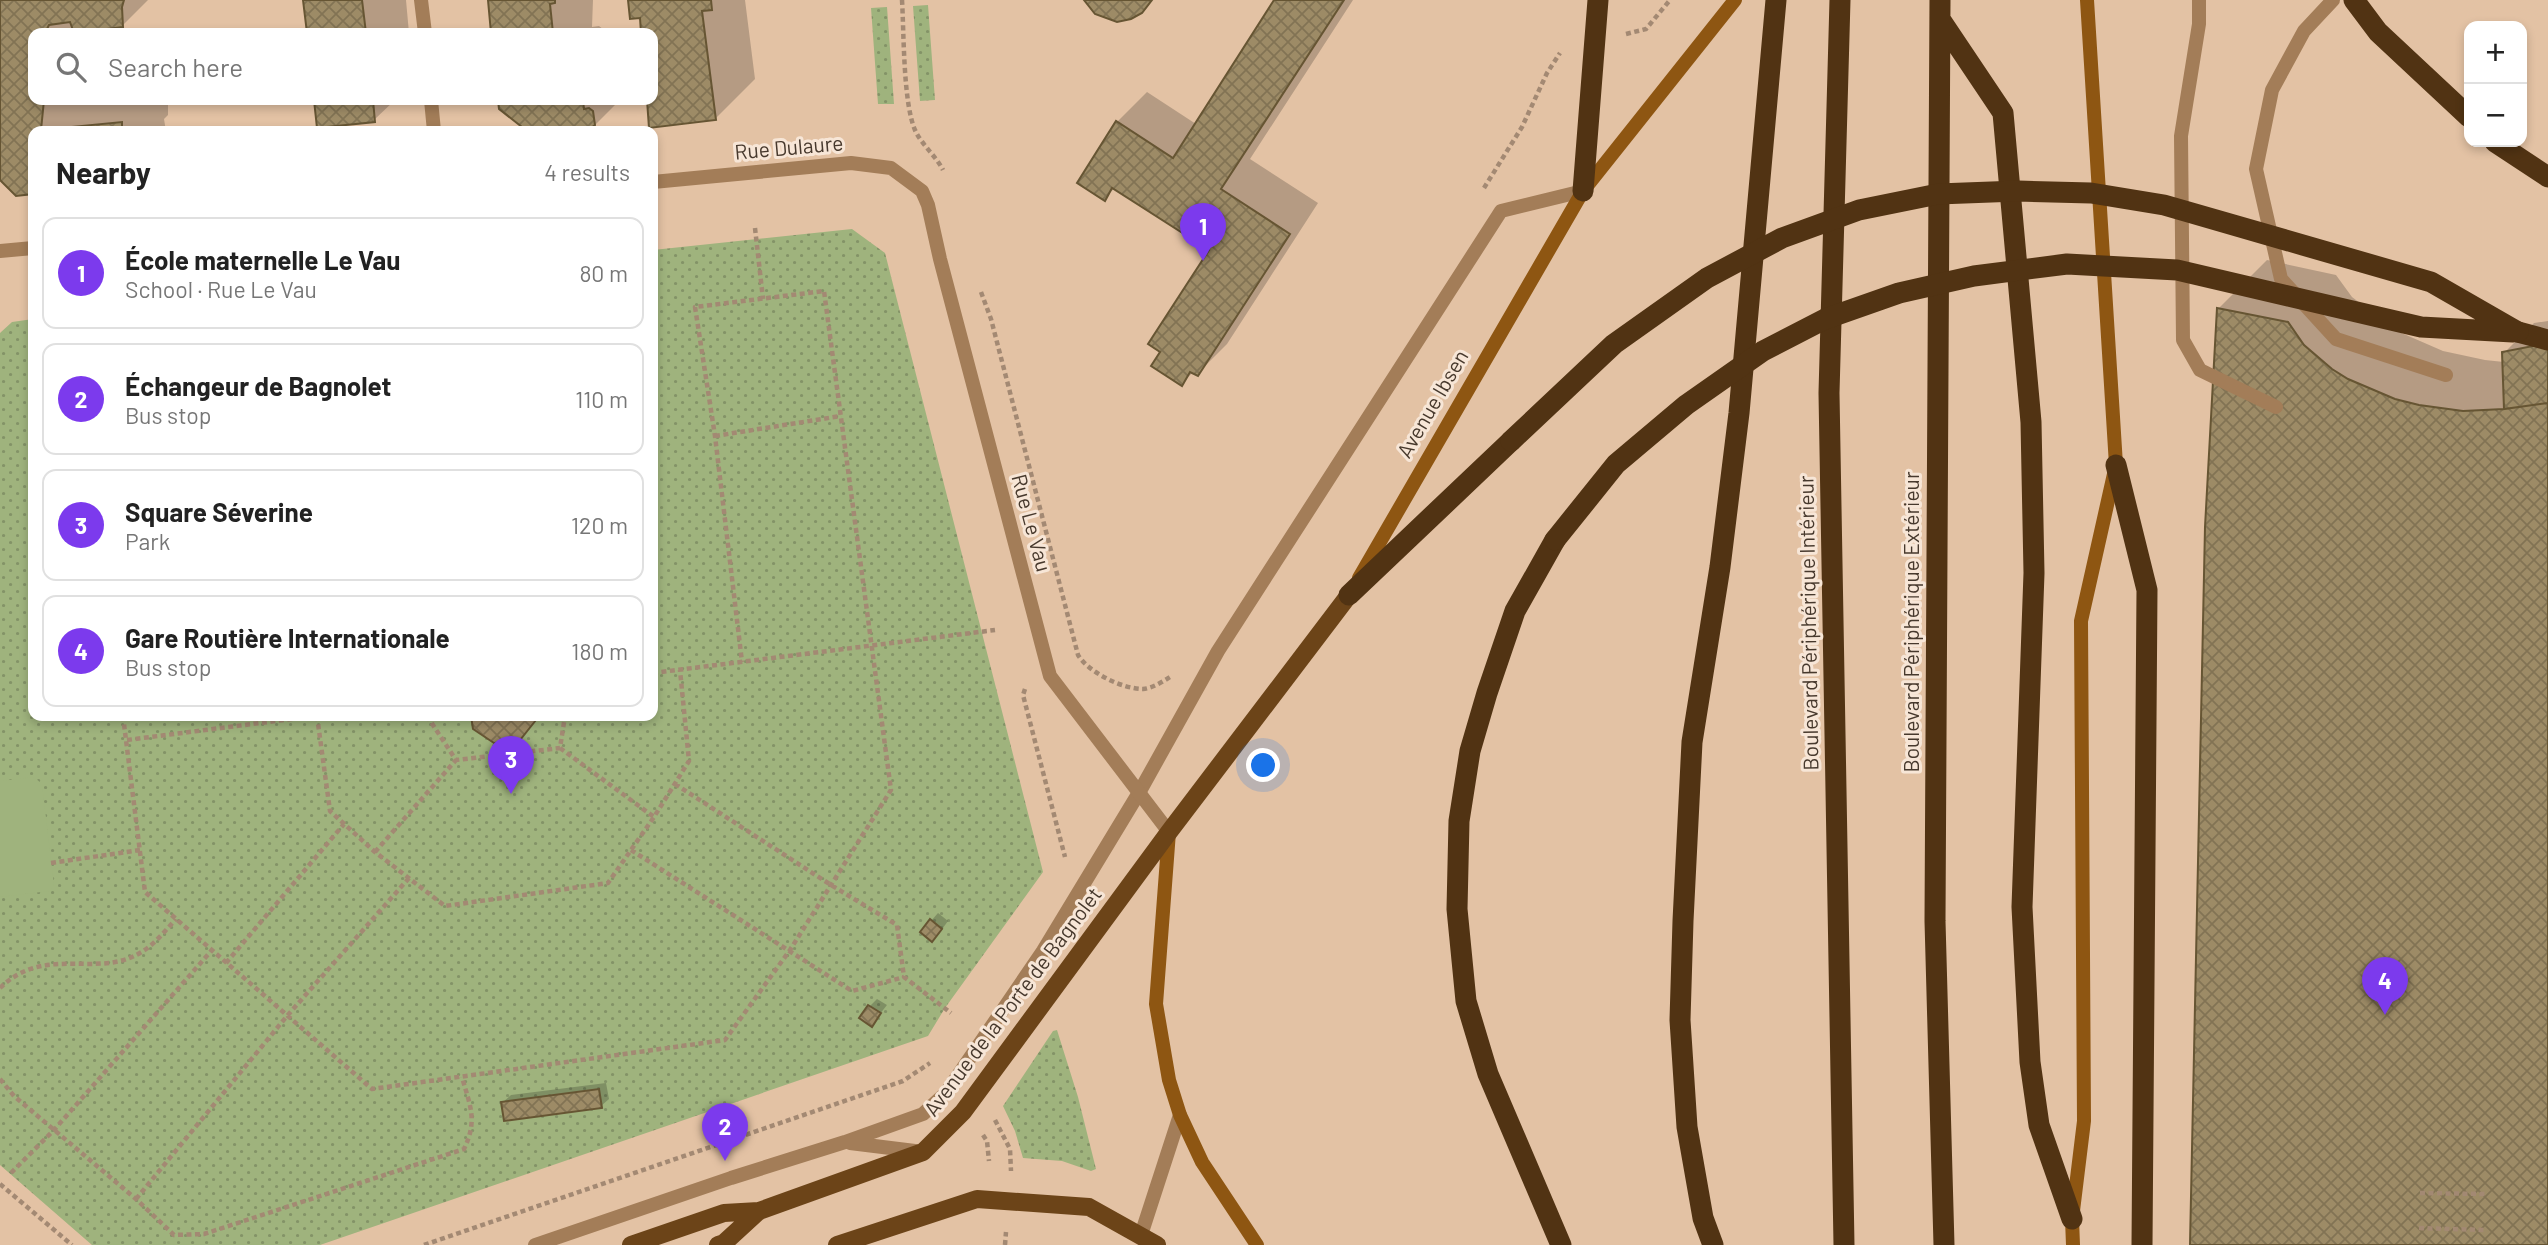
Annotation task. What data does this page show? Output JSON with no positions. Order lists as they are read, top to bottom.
{
  "streets": {
    "highway": ["Boulevard Périphérique Extérieur", "Boulevard Périphérique Intérieur"],
    "main road": ["Avenue Ibsen", "Avenue de la Porte de Bagnolet"],
    "street": ["Rue Dulaure", "Rue Le Vau"]
  },
  "crossings": [
    ["Rue Dulaure", "Rue Le Vau"],
    ["Avenue Ibsen", "Rue Le Vau"],
    ["Avenue Ibsen", "Avenue de la Porte de Bagnolet"],
    ["Rue Le Vau", "Avenue de la Porte de Bagnolet"]
  ],
  "page": {
    "map_buttons": ["+", "−"],
    "search": "Search here",
    "heading": ["Nearby", "4 results"],
    "pins": [
      "1",
      "3",
      "4",
      "2"
    ],
    "list": [
      {
        "mark": "1",
        "name": "École maternelle Le Vau",
        "note": "School · Rue Le Vau",
        "value": "80 m"
      },
      {
        "mark": "2",
        "name": "Échangeur de Bagnolet",
        "note": "Bus stop",
        "value": "110 m"
      },
      {
        "mark": "3",
        "name": "Square Séverine",
        "note": "Park",
        "value": "120 m"
      },
      {
        "mark": "4",
        "name": "Gare Routière Internationale",
        "note": "Bus stop",
        "value": "180 m"
      }
    ]
  }
}
